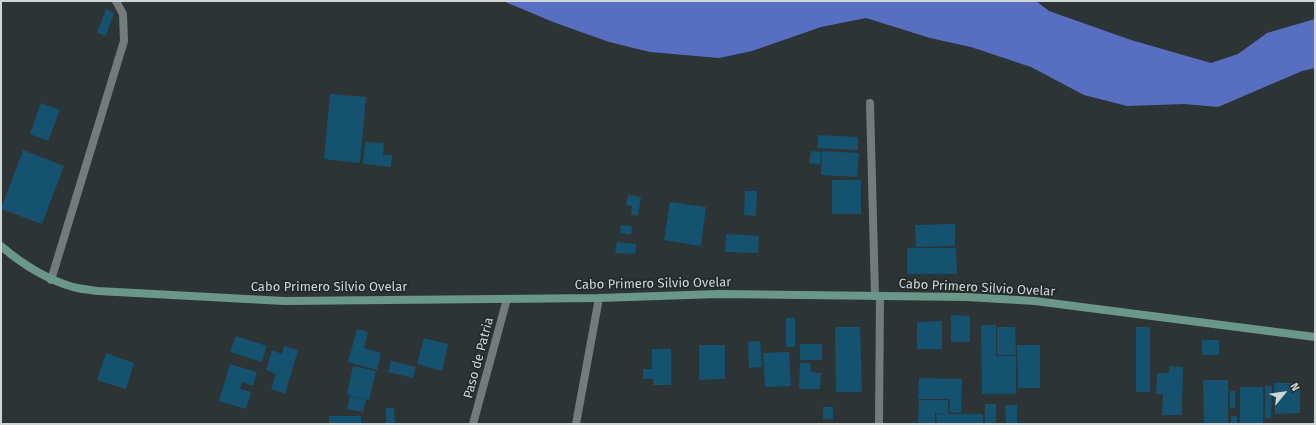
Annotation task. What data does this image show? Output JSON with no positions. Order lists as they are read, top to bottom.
{
  "streets": {
    "main road": ["Cabo Primero Silvio Ovelar"],
    "street": ["Paso de Patria"]
  },
  "crossings": [
    ["Cabo Primero Silvio Ovelar", "Paso de Patria"]
  ],
  "north": "top right"
}
